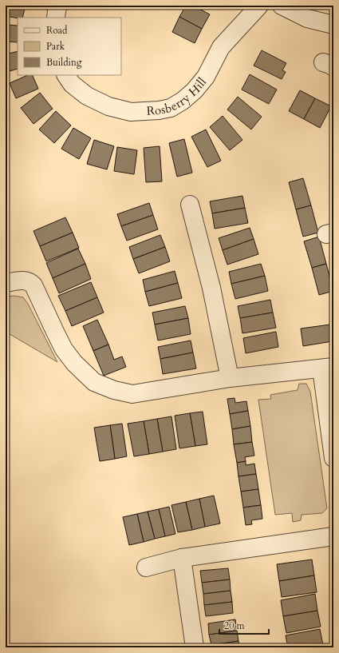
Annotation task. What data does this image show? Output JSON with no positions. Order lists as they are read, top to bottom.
{
  "streets": {
    "street": ["Rosberry Hill"]
  },
  "legend": ["Road", "Park", "Building"],
  "scale_bar": "20 m"
}
